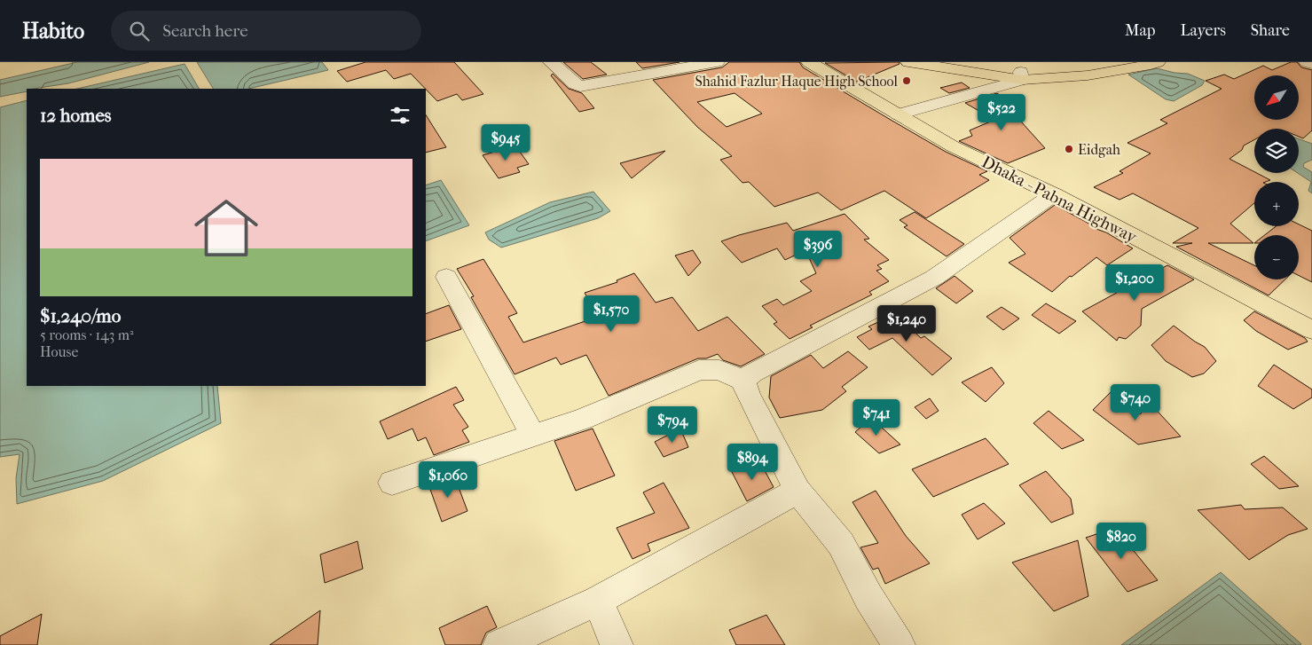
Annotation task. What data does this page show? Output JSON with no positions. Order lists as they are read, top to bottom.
{
  "streets": {
    "main road": ["Dhaka - Pabna Highway"]
  },
  "places": ["Shahid Fazlur Haque High School", "Eidgah"],
  "north": "bottom left",
  "page": {
    "header": "Habito",
    "search": "Search here",
    "nav": ["Map", "Layers", "Share"],
    "map_buttons": ["+", "−"],
    "heading": "12 homes",
    "price": [
      "$522",
      "$945",
      "$396",
      "$1,200",
      "$1,570",
      "$1,240",
      "$740",
      "$741",
      "$794",
      "$894",
      "$1,060",
      "$820"
    ],
    "list": [
      {
        "name": "$1,240/mo",
        "note": "5 rooms · 143 m² · House"
      }
    ]
  }
}
